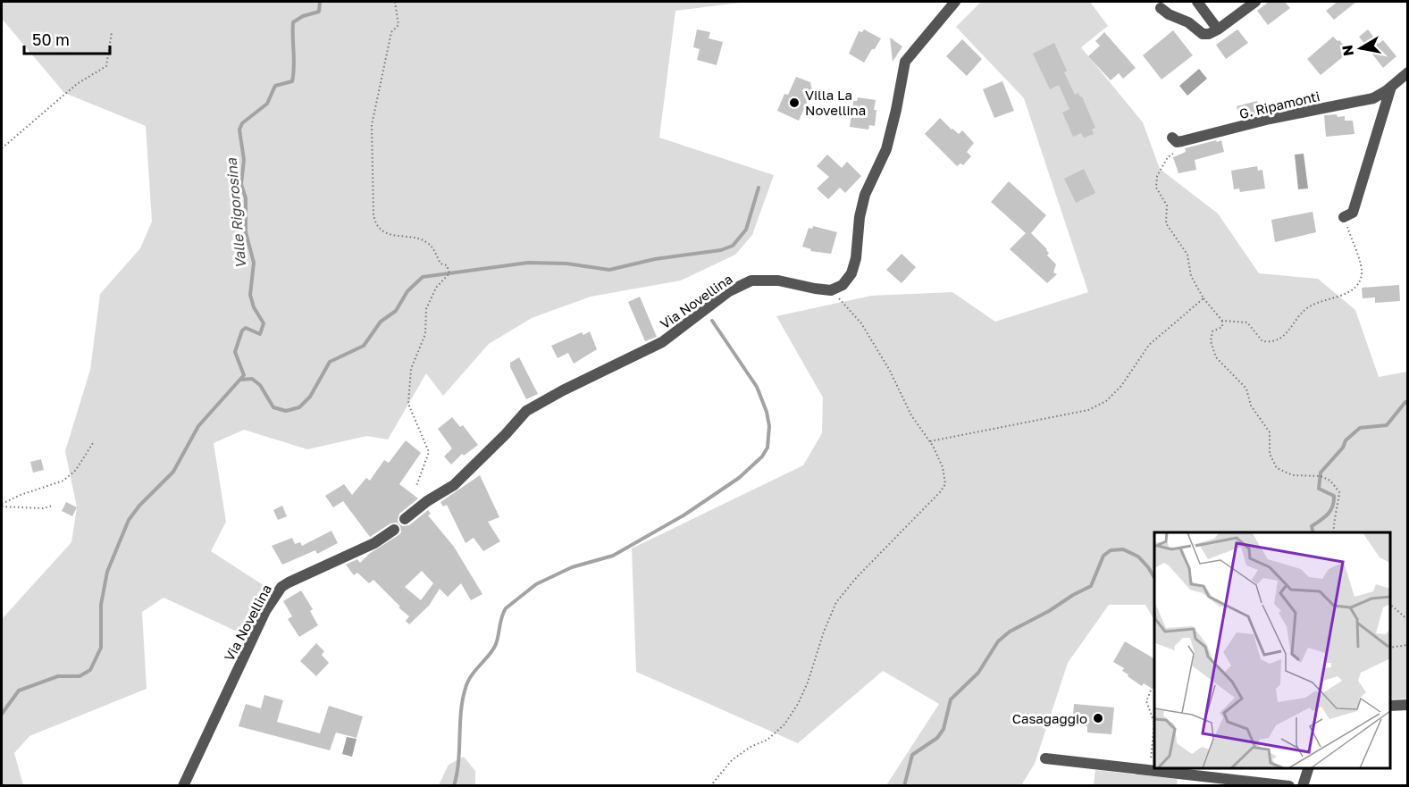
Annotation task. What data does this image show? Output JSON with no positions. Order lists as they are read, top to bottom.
{
  "streets": {
    "street": ["G. Ripamonti", "Via Novellina"]
  },
  "water": ["Valle Rigorosina"],
  "places": ["Villa La Novellina", "Casagaggio"],
  "scale_bar": "50 m",
  "north": "left"
}
